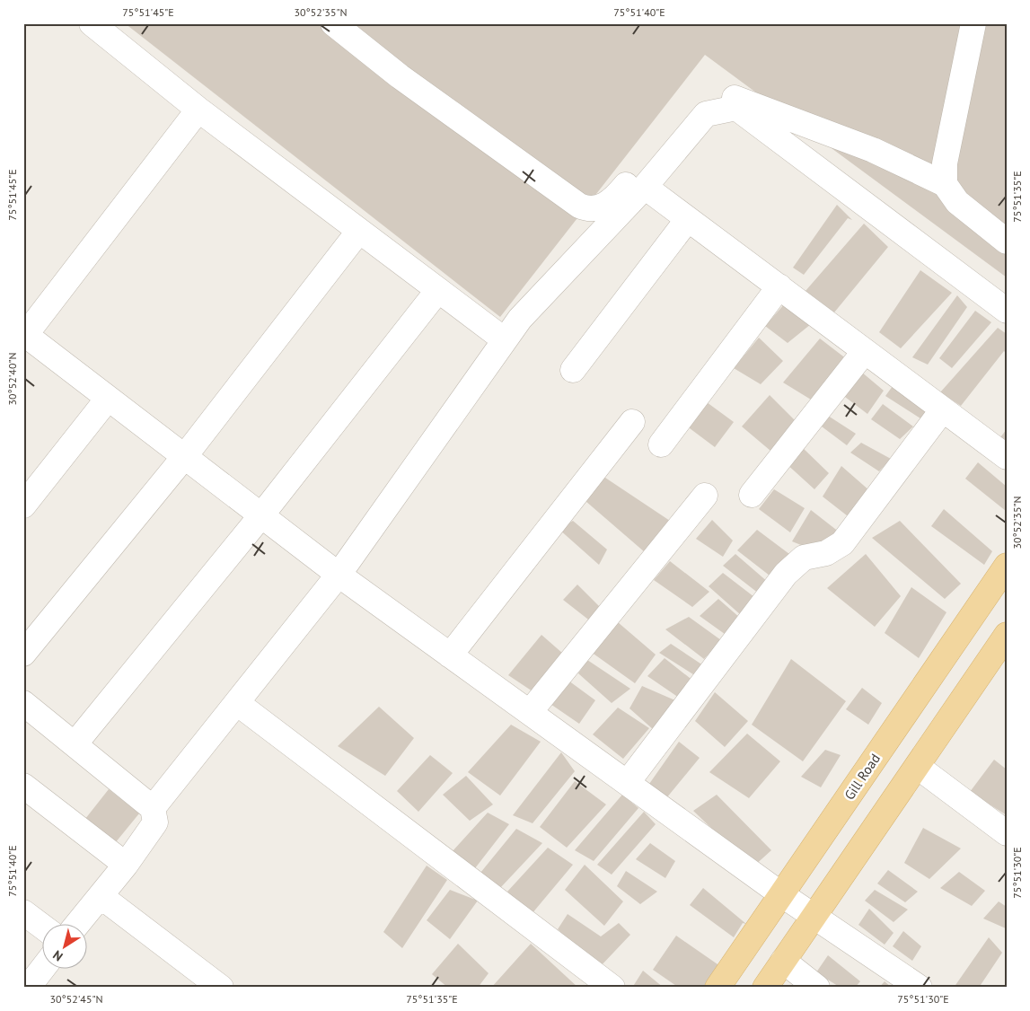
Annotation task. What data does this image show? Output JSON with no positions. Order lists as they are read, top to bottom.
{
  "streets": {
    "main road": ["Gill Road"]
  },
  "north": "bottom left",
  "coordinates": [
    "75°51'45\"E",
    "30°52'35\"N",
    "75°51'40\"E",
    "75°51'35\"E",
    "30°52'40\"N",
    "75°51'30\"E",
    "30°52'45\"N"
  ]
}
